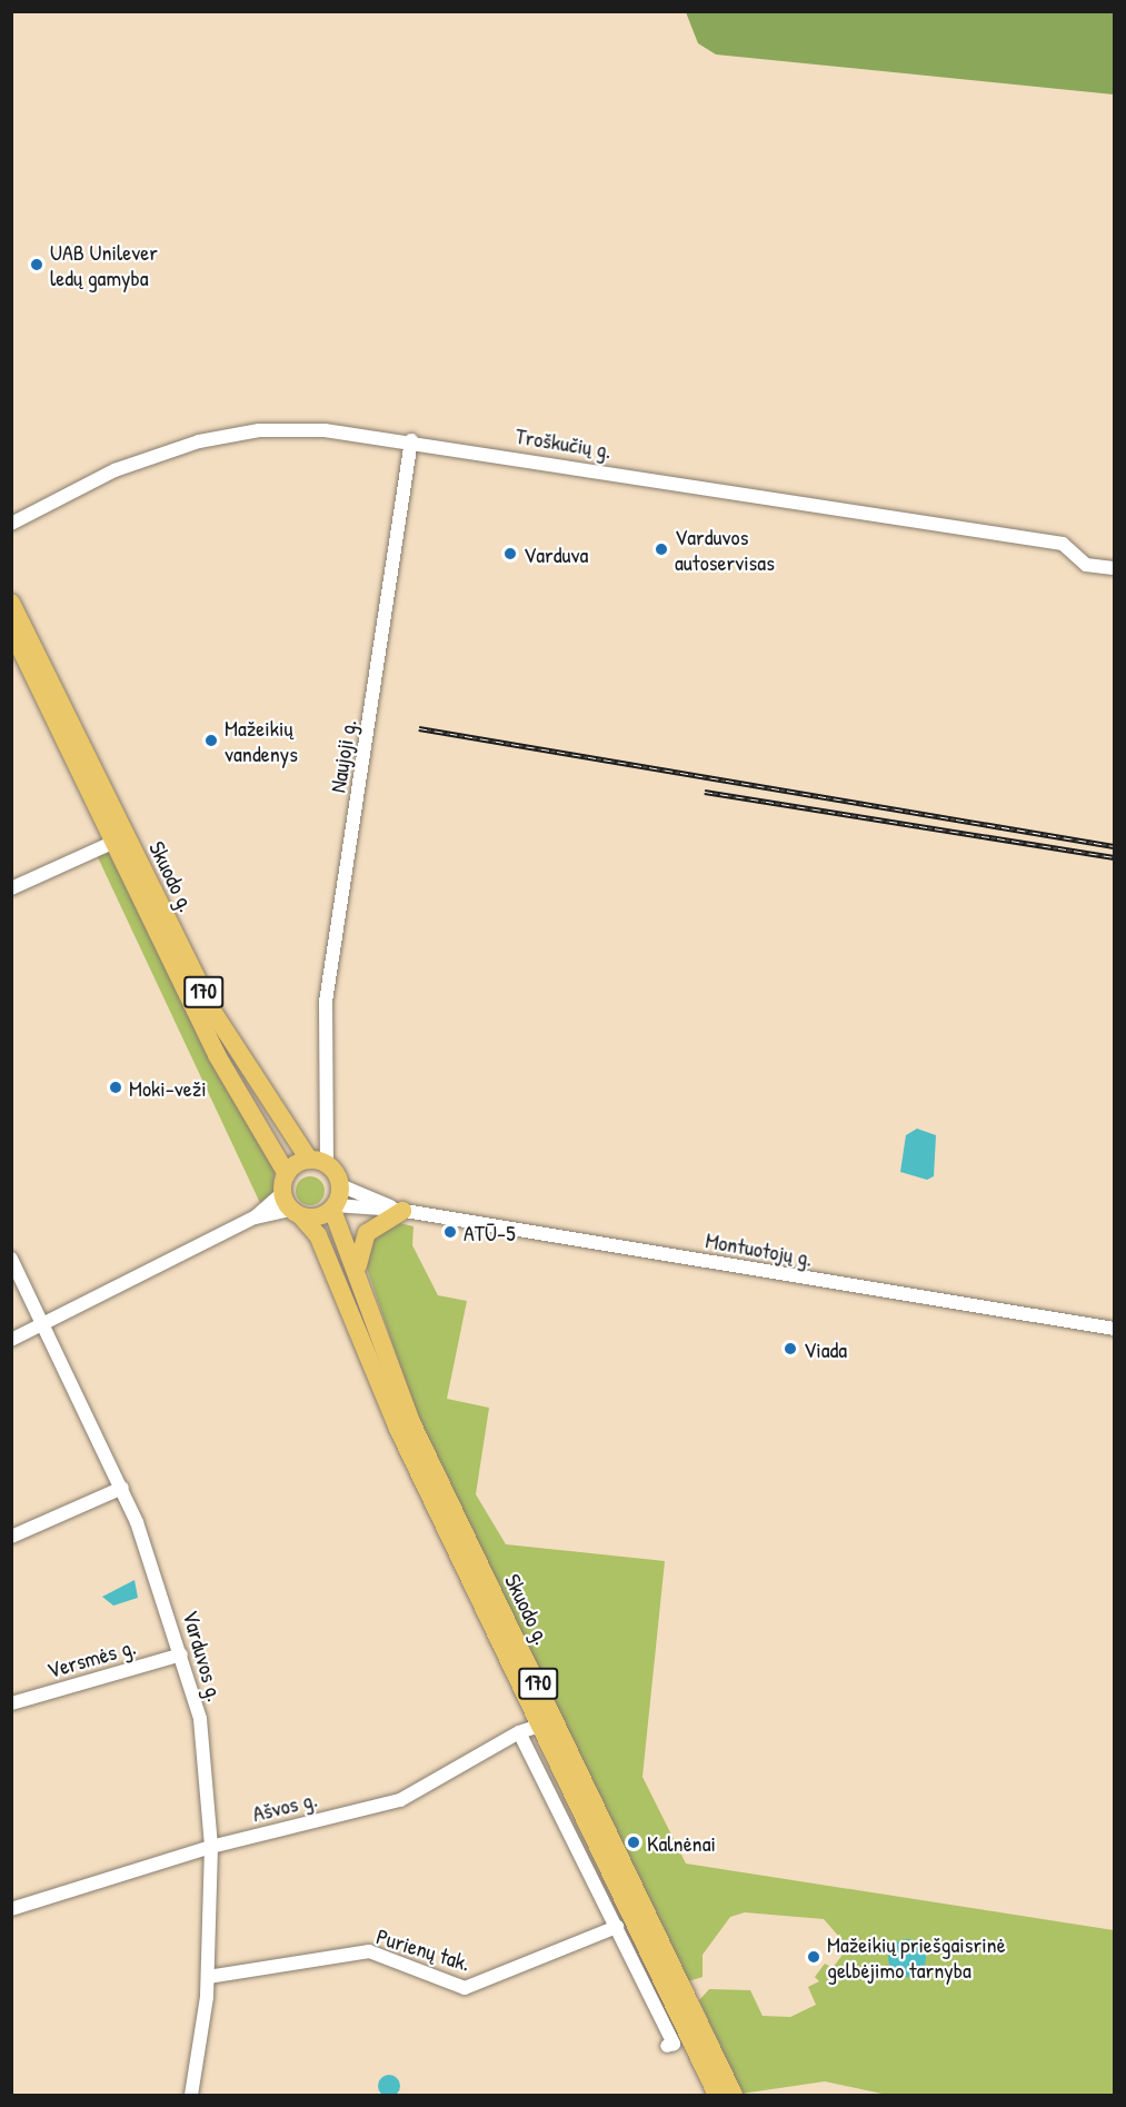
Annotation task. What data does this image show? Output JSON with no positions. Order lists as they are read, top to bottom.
{
  "streets": {
    "main road": ["Skuodo g.", "170"],
    "street": [
      "Troškučių g.",
      "Naujoji g.",
      "Montuotojų g.",
      "Varduvos g.",
      "Versmės g.",
      "Ašvos g.",
      "Purienų tak."
    ]
  },
  "crossings": [
    ["Troškučių g.", "Naujoji g."],
    ["Naujoji g.", "Skuodo g."],
    ["Naujoji g.", "Montuotojų g."],
    ["Skuodo g.", "Montuotojų g."],
    ["Skuodo g.", "Ašvos g."],
    ["Varduvos g.", "Versmės g."],
    ["Varduvos g.", "Ašvos g."],
    ["Varduvos g.", "Purienų tak."]
  ],
  "places": [
    "UAB Unilever ledų gamyba",
    "Varduvos autoservisas",
    "Varduva",
    "Mažeikių vandenys",
    "Moki-veži",
    "ATŪ-5",
    "Viada",
    "Kalnėnai",
    "Mažeikių priešgaisrinė gelbėjimo tarnyba"
  ]
}
